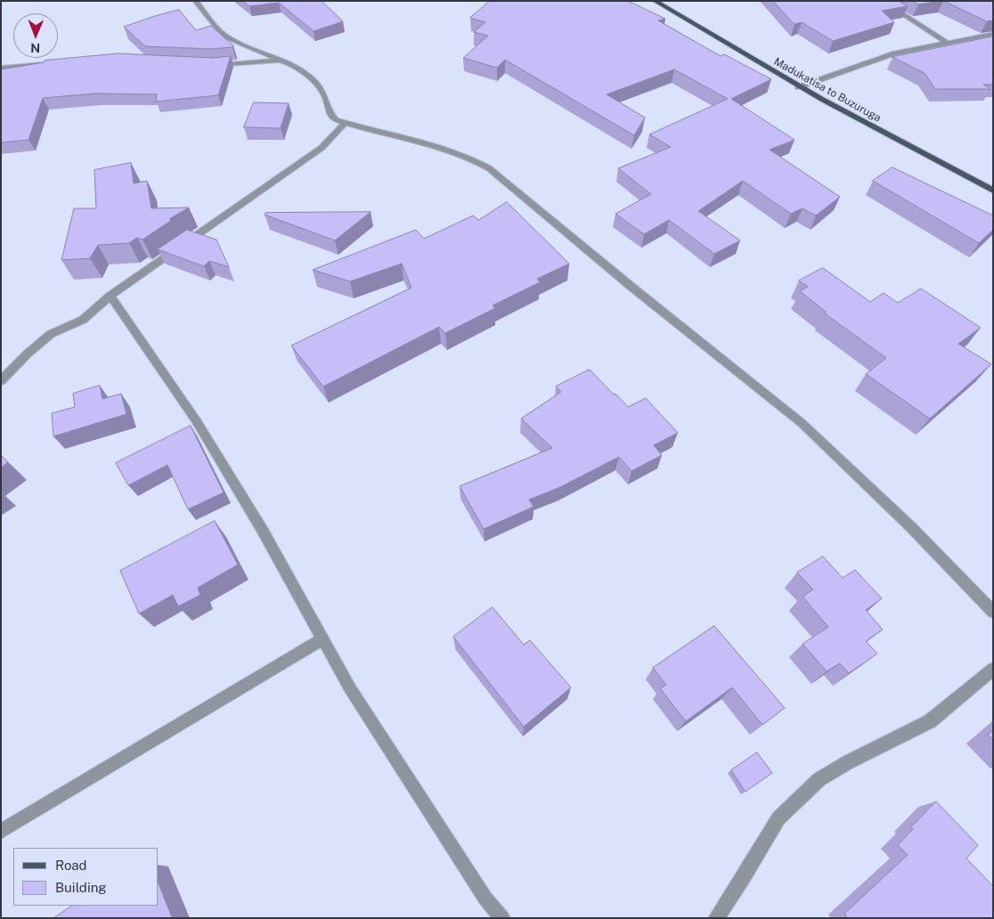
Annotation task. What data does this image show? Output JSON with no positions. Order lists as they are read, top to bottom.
{
  "streets": {
    "main road": ["Madukatisa to Buzuruga"]
  },
  "legend": ["Road", "Building"],
  "north": "bottom"
}
